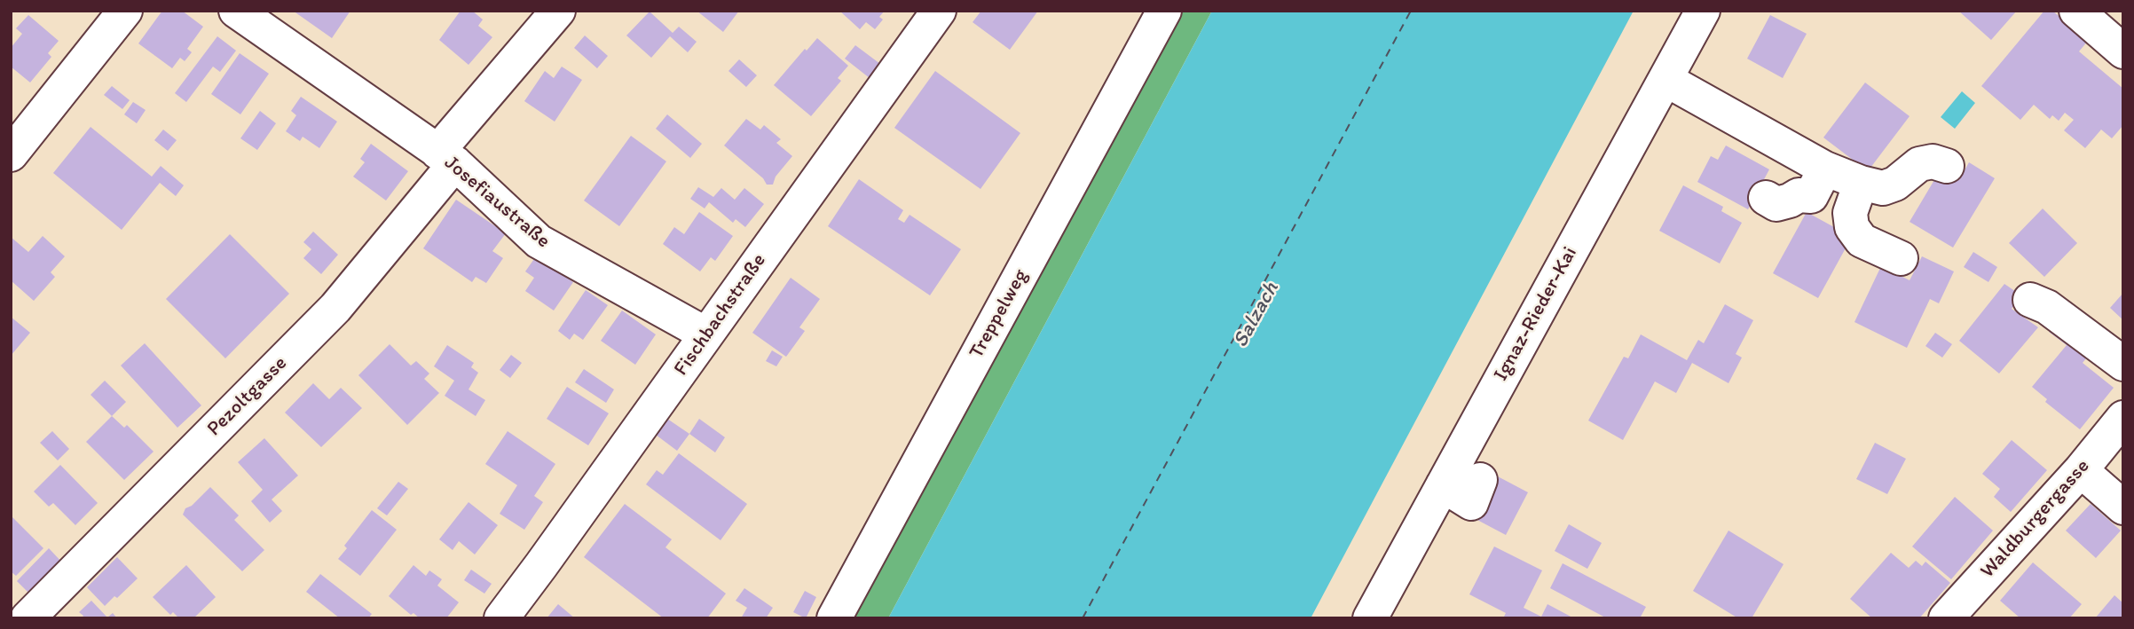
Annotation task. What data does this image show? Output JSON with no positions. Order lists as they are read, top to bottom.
{
  "streets": {
    "street": [
      "Josefiaustraße",
      "Treppelweg",
      "Ignaz-Rieder-Kai",
      "Fischbachstraße",
      "Pezoltgasse",
      "Waldburgergasse"
    ]
  },
  "crossings": [
    ["Josefiaustraße", "Fischbachstraße"],
    ["Josefiaustraße", "Pezoltgasse"]
  ],
  "water": ["Salzach"]
}
